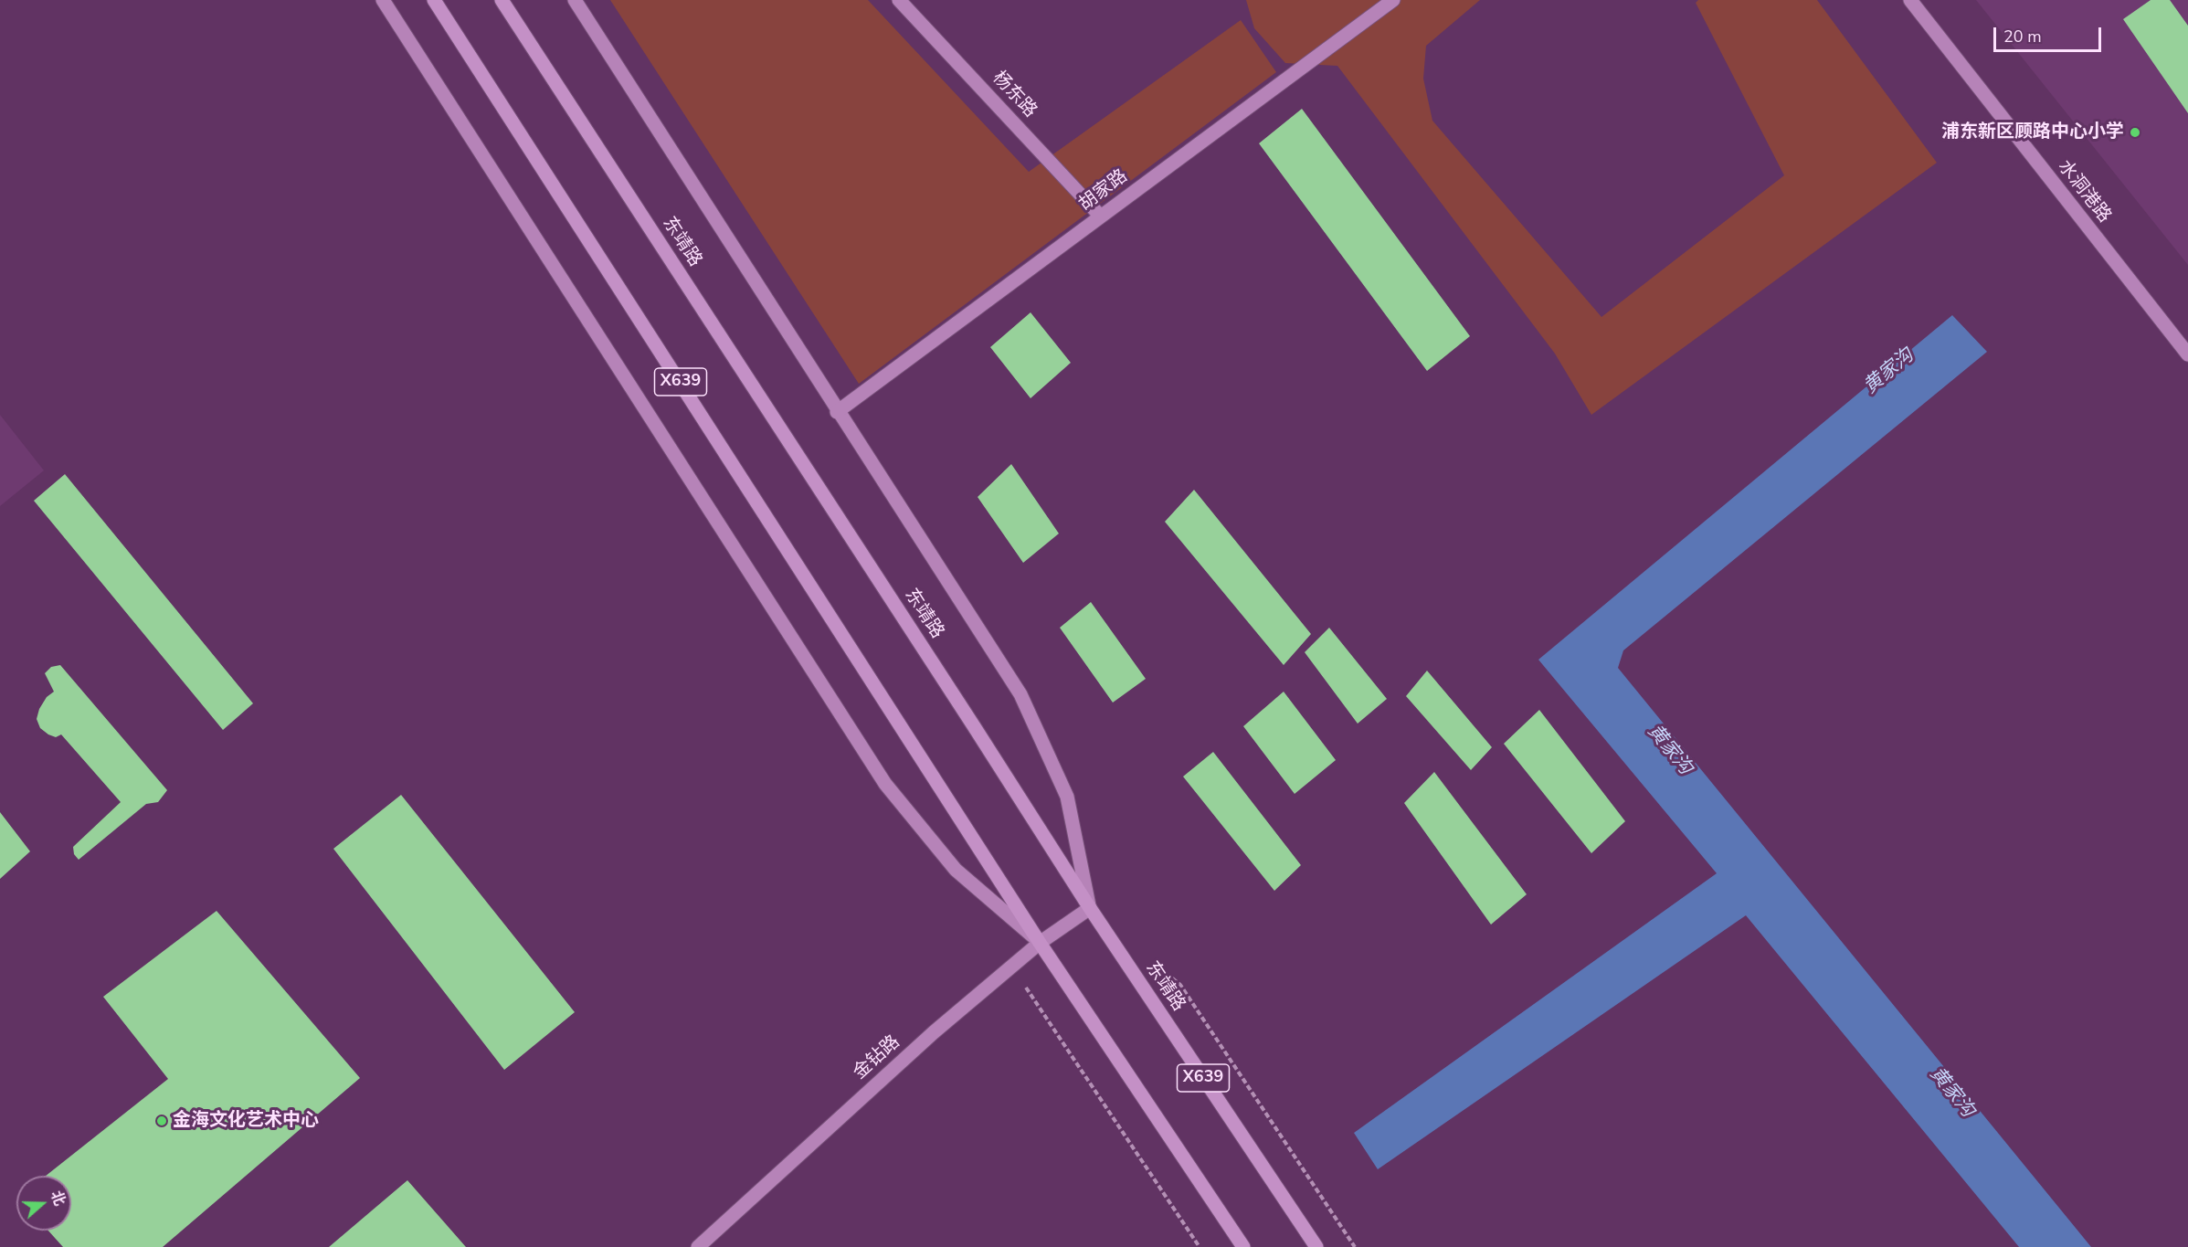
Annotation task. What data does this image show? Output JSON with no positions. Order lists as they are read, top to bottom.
{
  "streets": {
    "main road": ["东靖路", "X639"],
    "street": [
      "杨东路",
      "胡家路",
      "水洞港路",
      "金钻路"
    ]
  },
  "crossings": [
    ["杨东路", "胡家路"],
    ["东靖路", "金钻路"],
    ["X639", "金钻路"]
  ],
  "water": ["黄家沟"],
  "places": ["浦东新区顾路中心小学", "金海文化艺术中心"],
  "scale_bar": "20 m",
  "north": "right"
}
